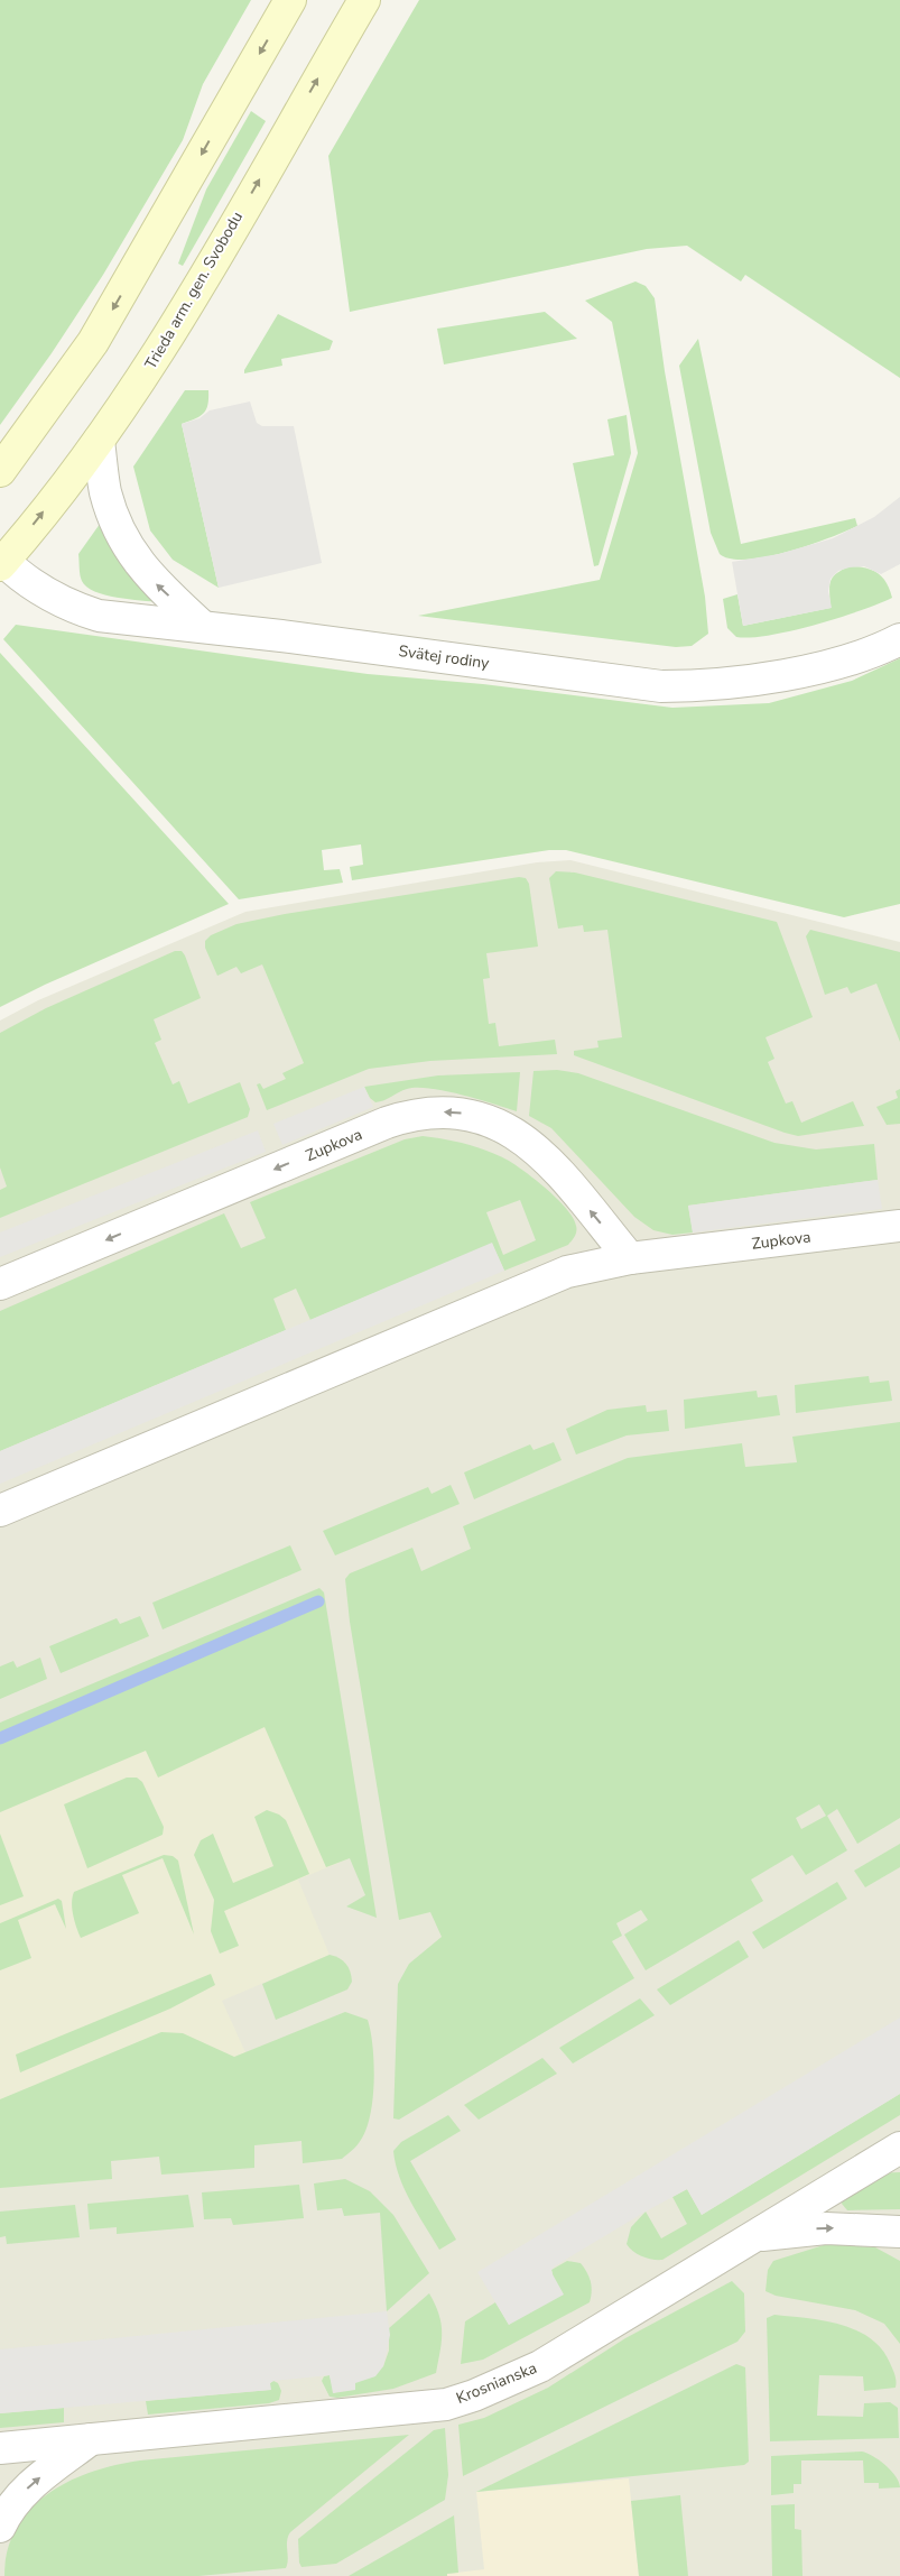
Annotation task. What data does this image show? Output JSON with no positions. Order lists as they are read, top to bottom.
{
  "streets": {
    "street": [
      "Trieda arm. gen. Svobodu",
      "Svätej rodiny",
      "Zupkova",
      "Krosnianska"
    ]
  },
  "crossings": [
    ["Trieda arm. gen. Svobodu", "Svätej rodiny"]
  ]
}
